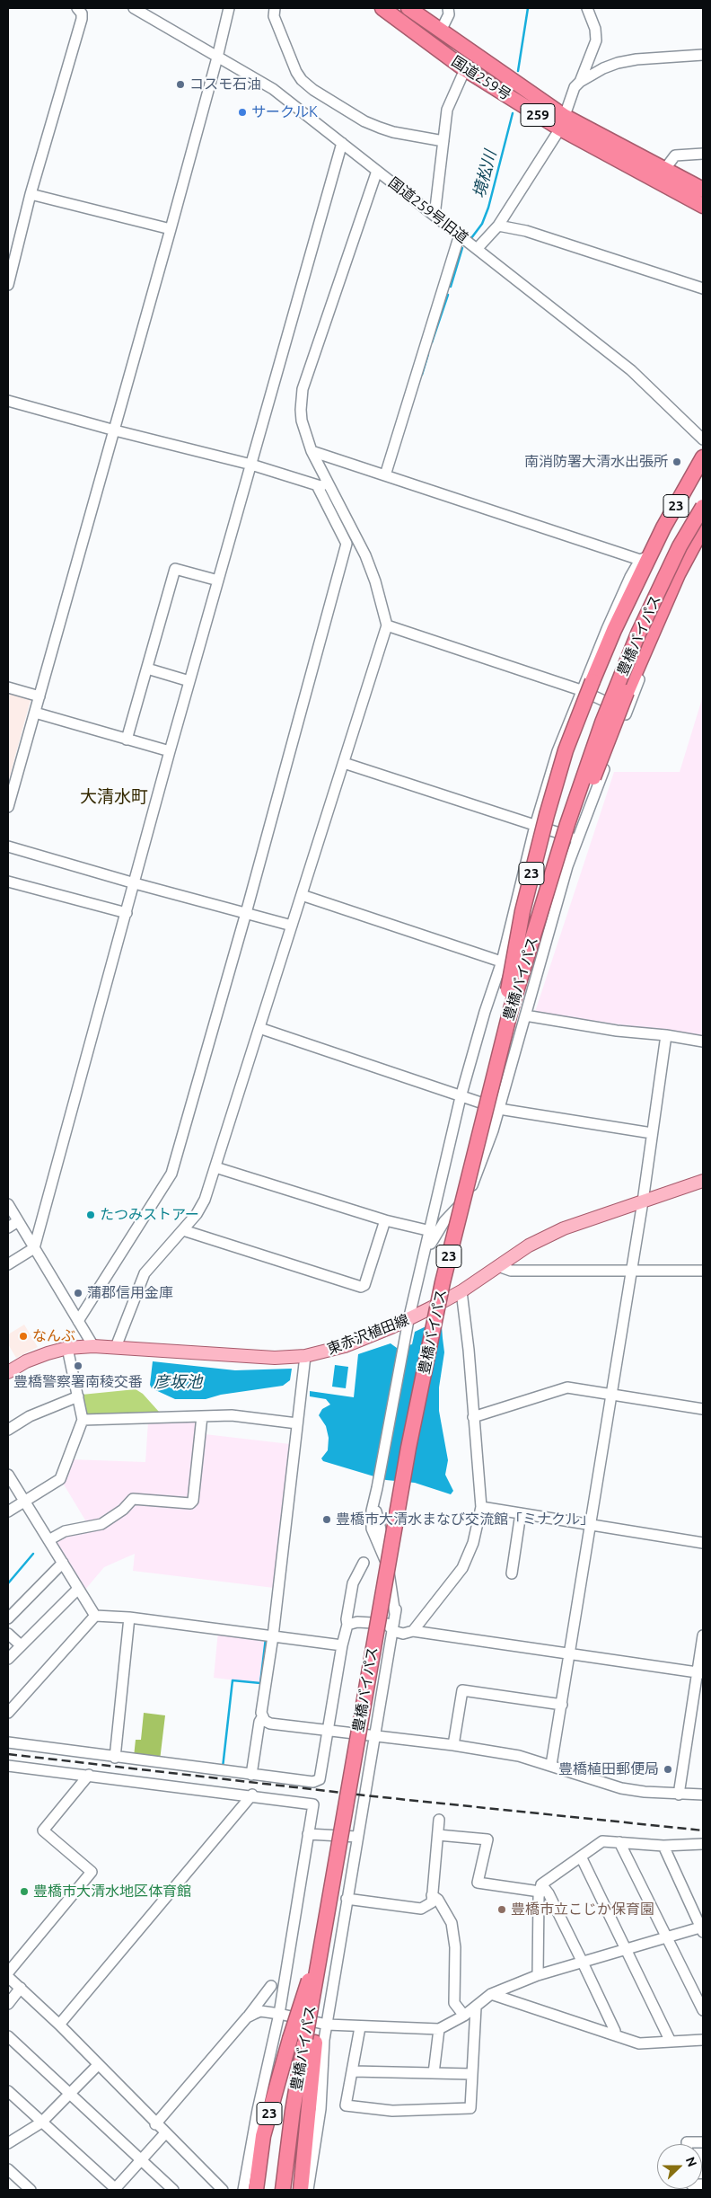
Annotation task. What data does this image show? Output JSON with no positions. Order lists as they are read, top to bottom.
{
  "streets": {
    "highway": [
      "国道259号",
      "259",
      "23",
      "豊橋バイパス"
    ],
    "main road": ["東赤沢植田線"],
    "street": ["国道259号旧道"]
  },
  "crossings": [
    ["23", "豊橋バイパス"]
  ],
  "districts": ["大清水町"],
  "water": ["境松川", "彦坂池"],
  "places": [
    "コスモ石油",
    "サークルK",
    "南消防署大清水出張所",
    "たつみストアー",
    "蒲郡信用金庫",
    "なんぶ",
    "豊橋警察署南稜交番",
    "豊橋市大清水まなび交流館「ミナクル」",
    "豊橋植田郵便局",
    "豊橋市大清水地区体育館",
    "豊橋市立こじか保育園"
  ],
  "north": "right"
}
